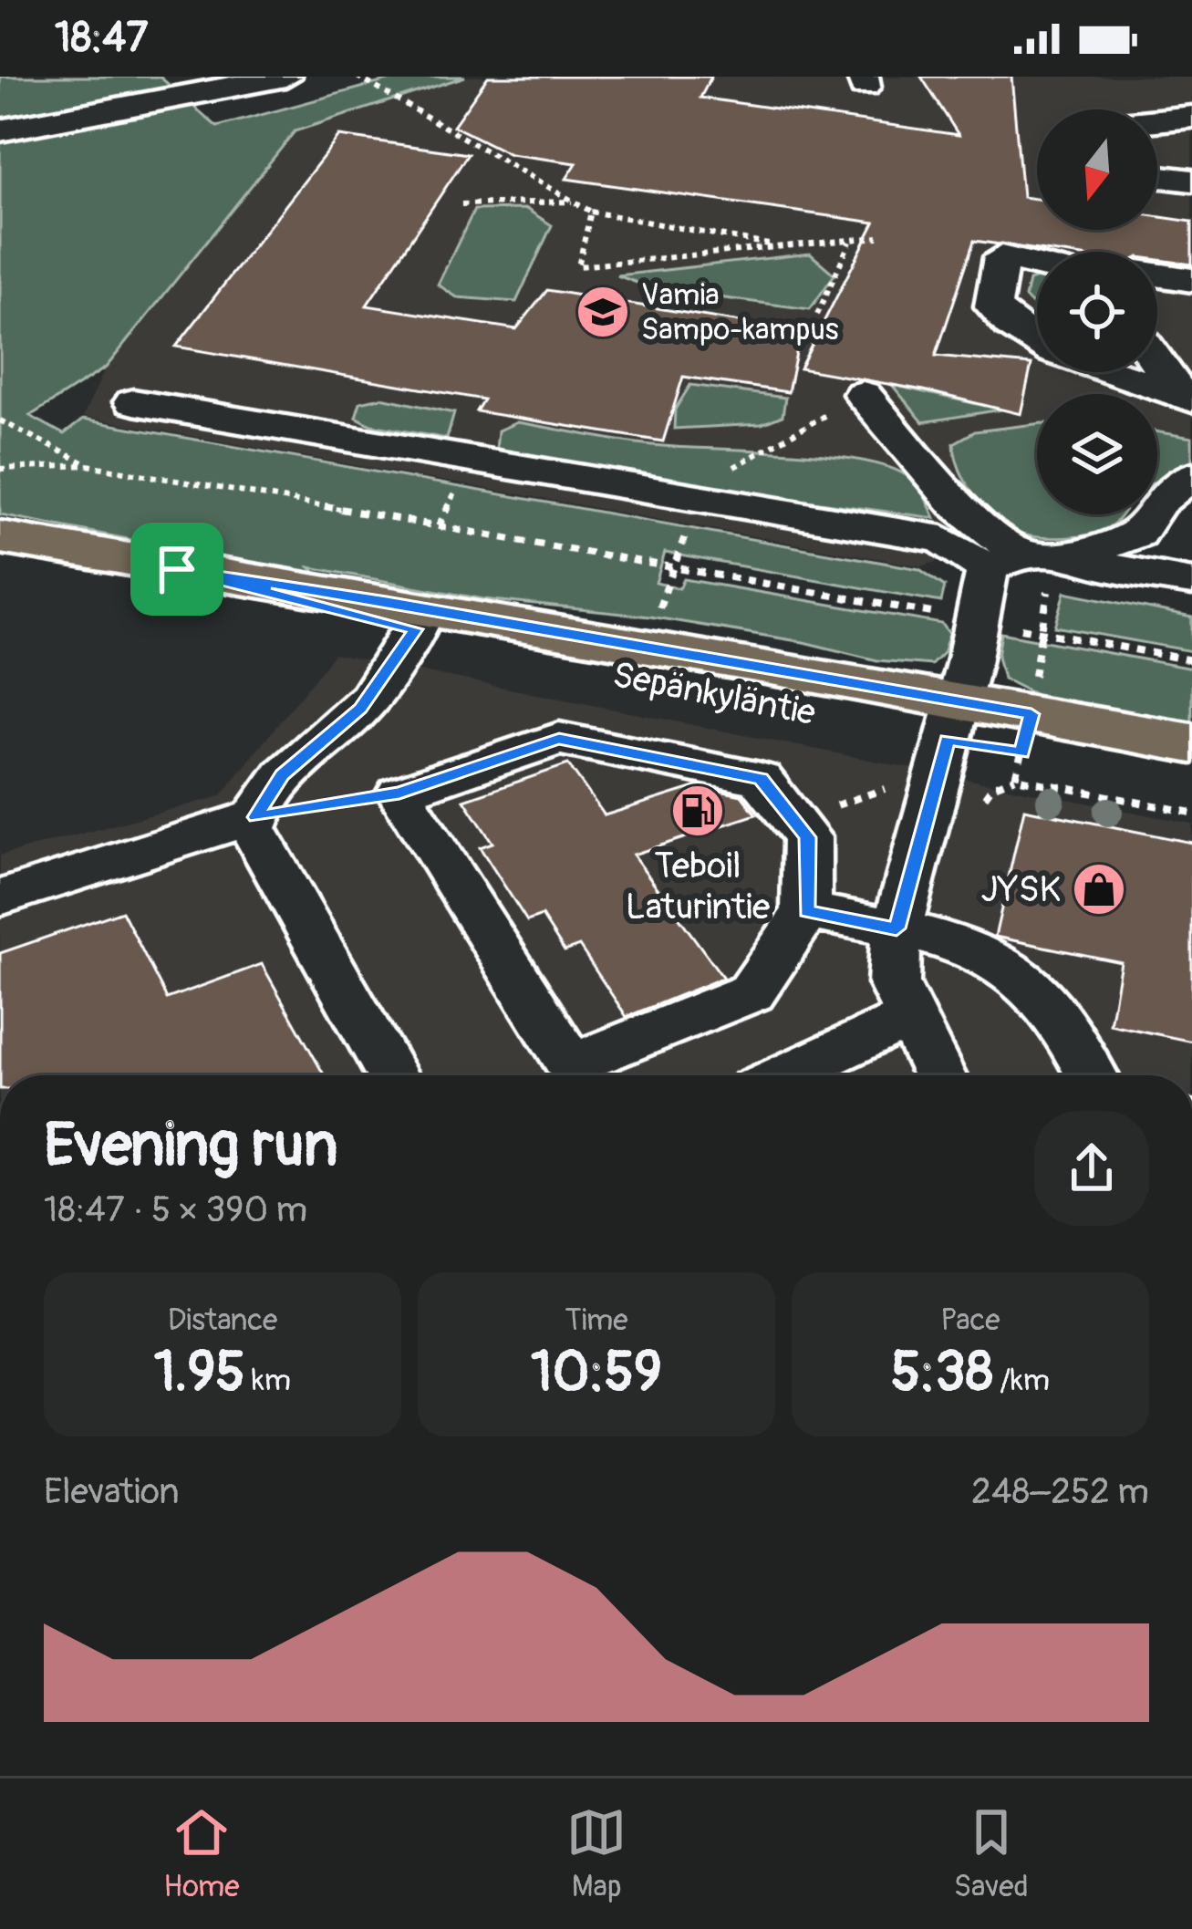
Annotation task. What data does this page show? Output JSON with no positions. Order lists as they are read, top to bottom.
{
  "streets": {
    "main road": ["Sepänkyläntie"]
  },
  "places": {
    "school or university": ["Vamia Sampo-kampus"],
    "fuel station": ["Teboil Laturintie"],
    "shop": ["JYSK"]
  },
  "north": "bottom",
  "page": {
    "status": "18:47",
    "heading": ["Evening run", "18:47 · 5 × 390 m"],
    "stats": [
      ["Distance", "1.95 km"],
      ["Time", "10:59"],
      ["Pace", "5:38 /km"]
    ],
    "chart": ["Elevation", "248–252 m"],
    "tabs": ["Home", "Map", "Saved"]
  }
}
